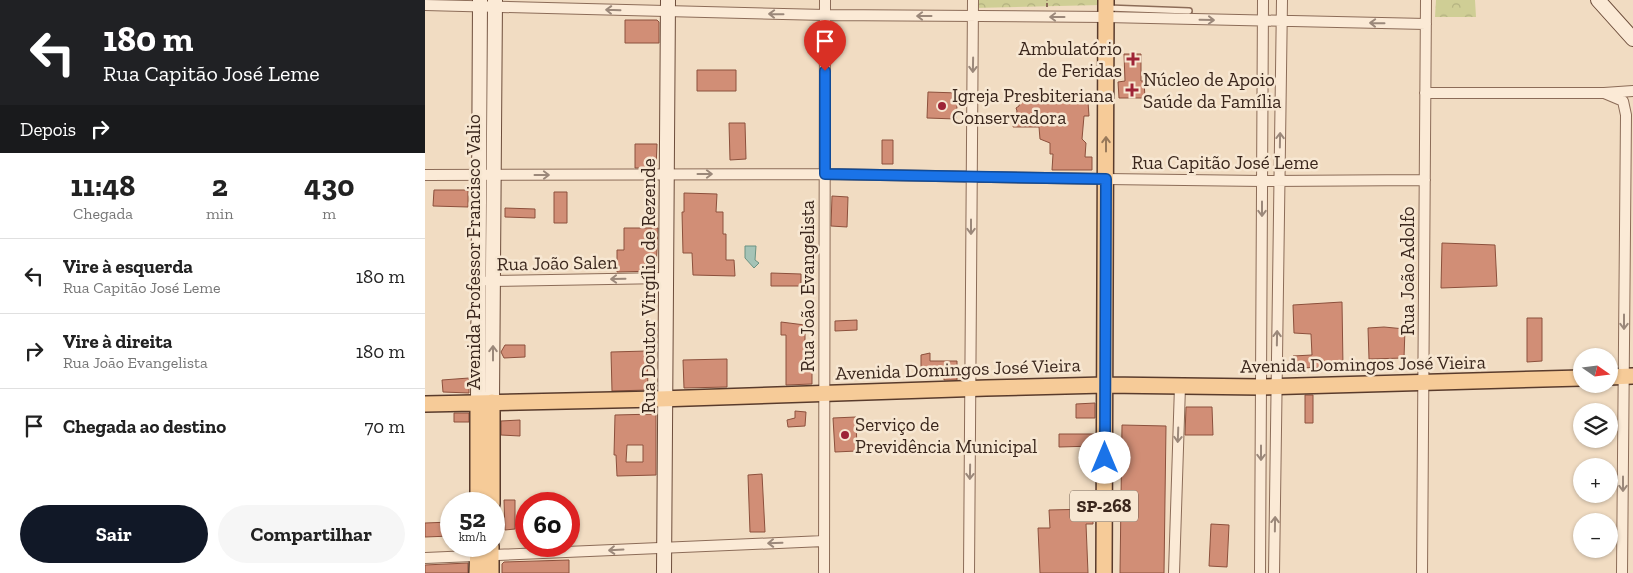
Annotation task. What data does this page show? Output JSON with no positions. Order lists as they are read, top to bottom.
{
  "streets": {
    "main road": [
      "Avenida Professor Francisco Valio",
      "Rua Doutor Virgílio de Rezende",
      "Avenida Domingos José Vieira",
      "SP-268"
    ],
    "street": [
      "Rua Capitão José Leme",
      "Rua João Salen",
      "Rua João Adolfo",
      "Rua João Evangelista"
    ]
  },
  "crossings": [
    ["Rua Capitão José Leme", "Avenida Professor Francisco Valio"],
    ["Rua Capitão José Leme", "Rua João Adolfo"],
    ["Rua Capitão José Leme", "Rua Doutor Virgílio de Rezende"],
    ["Rua Capitão José Leme", "Rua João Evangelista"],
    ["Rua Capitão José Leme", "SP-268"],
    ["Avenida Professor Francisco Valio", "Rua João Salen"],
    ["Avenida Professor Francisco Valio", "Avenida Domingos José Vieira"],
    ["Rua João Salen", "Rua Doutor Virgílio de Rezende"],
    ["Rua João Adolfo", "Avenida Domingos José Vieira"],
    ["Rua Doutor Virgílio de Rezende", "Avenida Domingos José Vieira"],
    ["Rua João Evangelista", "Avenida Domingos José Vieira"],
    ["Avenida Domingos José Vieira", "SP-268"]
  ],
  "one_way": ["Rua João Salen"],
  "places": {
    "health": ["Ambulatório de Feridas", "Núcleo de Apoio Saúde da Família"],
    "other": ["Igreja Presbiteriana Conservadora", "Serviço de Previdência Municipal"]
  },
  "north": "right",
  "page": {
    "turn": ["180 m", "Rua Capitão José Leme"],
    "then": "Depois",
    "eta": [
      "11:48",
      "Chegada",
      "2",
      "min",
      "430",
      "m"
    ],
    "list": [
      {
        "name": "Vire à esquerda",
        "note": "Rua Capitão José Leme",
        "value": "180 m"
      },
      {
        "name": "Vire à direita",
        "note": "Rua João Evangelista",
        "value": "180 m"
      },
      {
        "name": "Chegada ao destino",
        "value": "70 m"
      }
    ],
    "map_buttons": ["+", "−"],
    "speed": "52 km/h",
    "limit": "60",
    "buttons": ["Sair", "Compartilhar"]
  }
}
